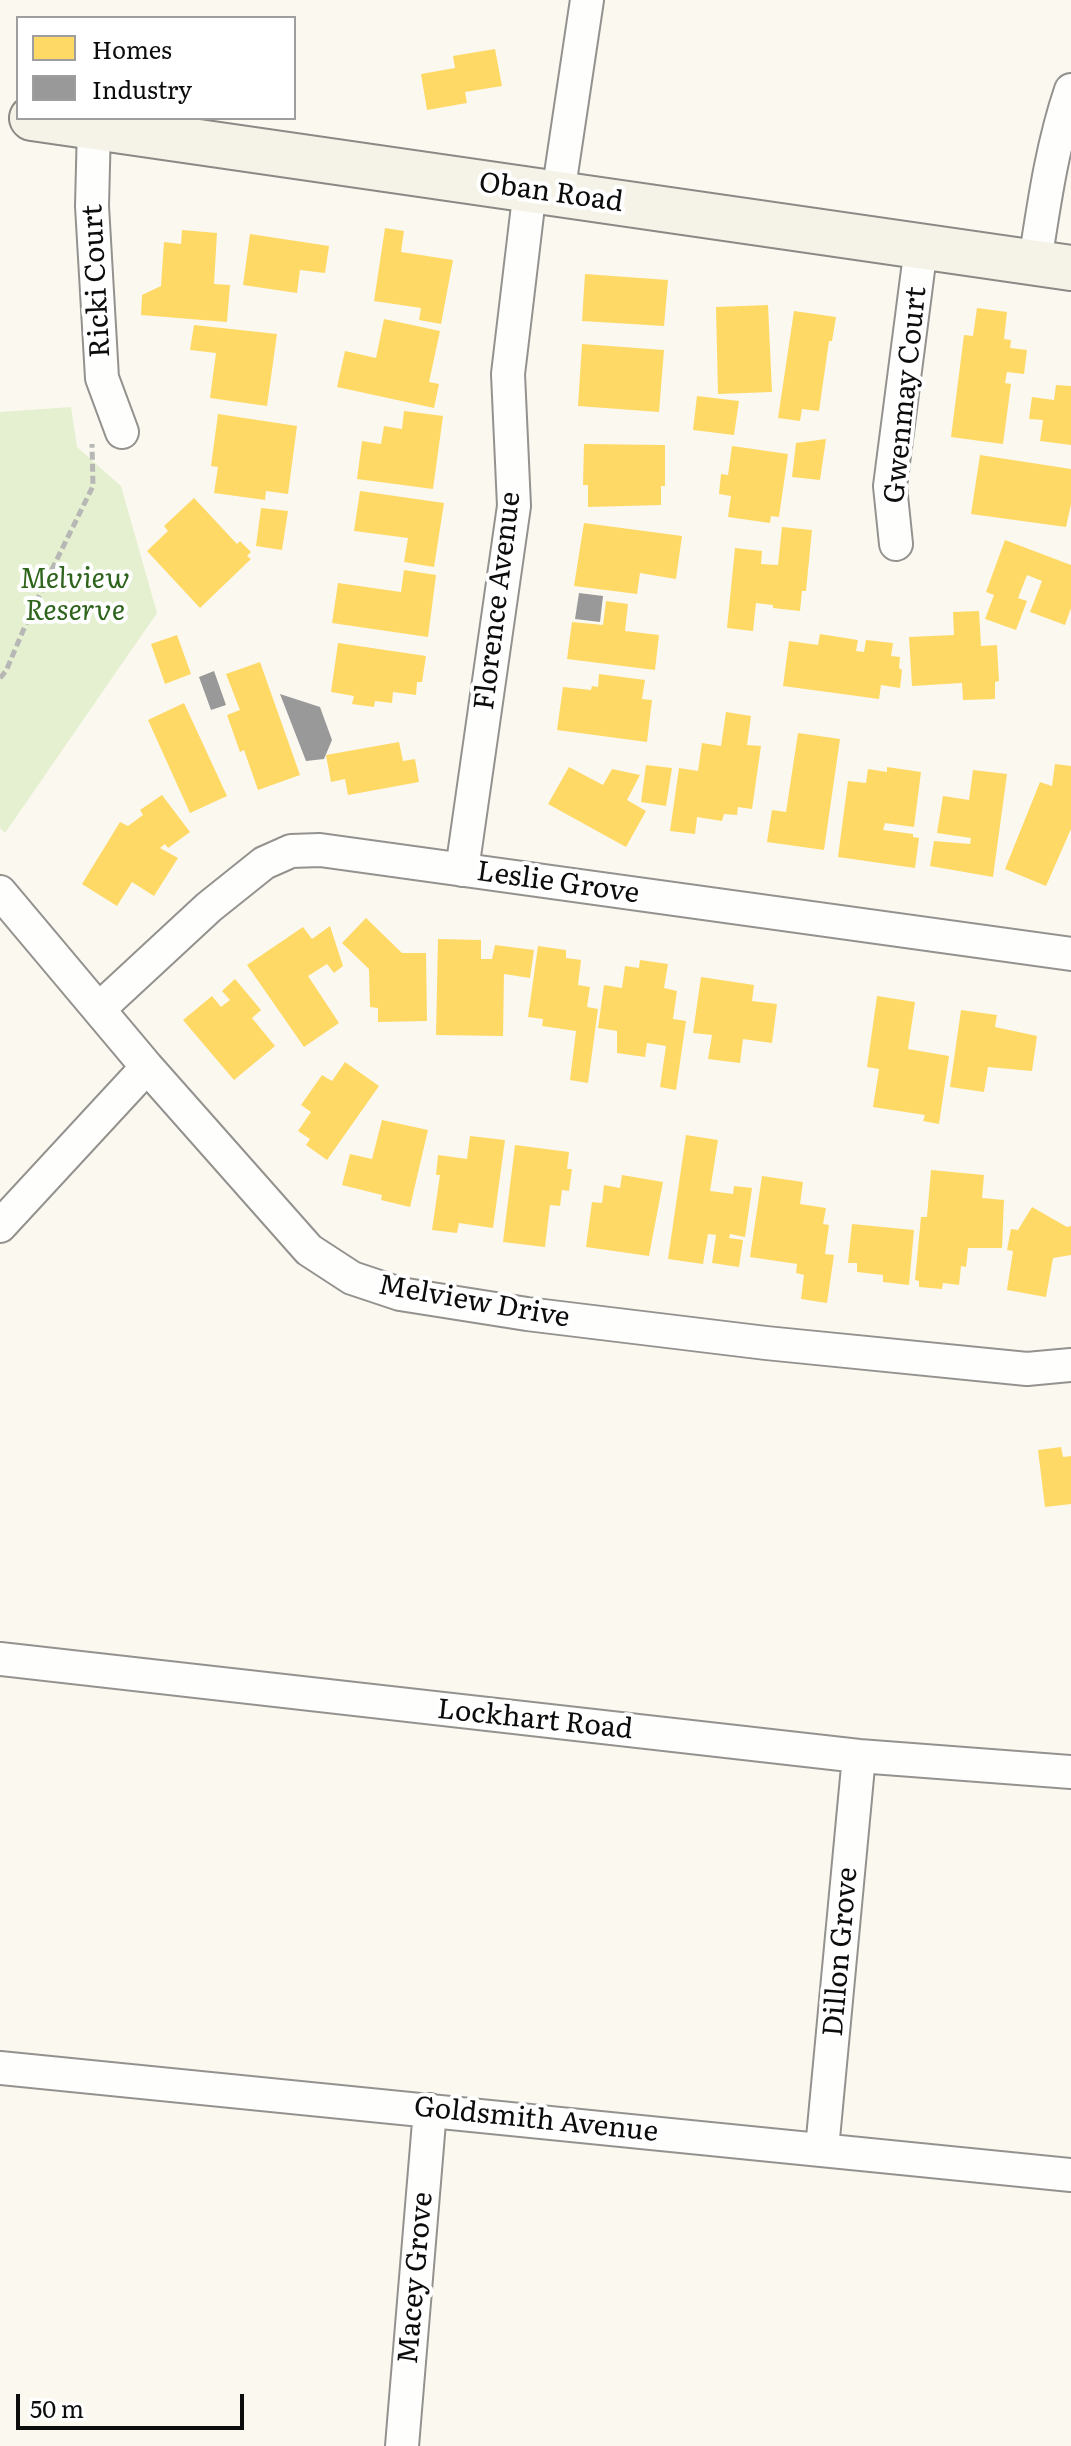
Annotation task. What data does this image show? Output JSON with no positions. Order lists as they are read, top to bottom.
{
  "streets": {
    "street": [
      "Oban Road",
      "Ricki Court",
      "Gwenmay Court",
      "Florence Avenue",
      "Leslie Grove",
      "Melview Drive",
      "Lockhart Road",
      "Dillon Grove",
      "Goldsmith Avenue",
      "Macey Grove"
    ]
  },
  "crossings": [
    ["Oban Road", "Ricki Court"],
    ["Oban Road", "Gwenmay Court"],
    ["Oban Road", "Florence Avenue"],
    ["Florence Avenue", "Leslie Grove"],
    ["Leslie Grove", "Melview Drive"],
    ["Lockhart Road", "Dillon Grove"],
    ["Dillon Grove", "Goldsmith Avenue"],
    ["Goldsmith Avenue", "Macey Grove"]
  ],
  "parks": ["Melview Reserve"],
  "legend": ["Homes", "Industry"],
  "scale_bar": "50 m"
}
